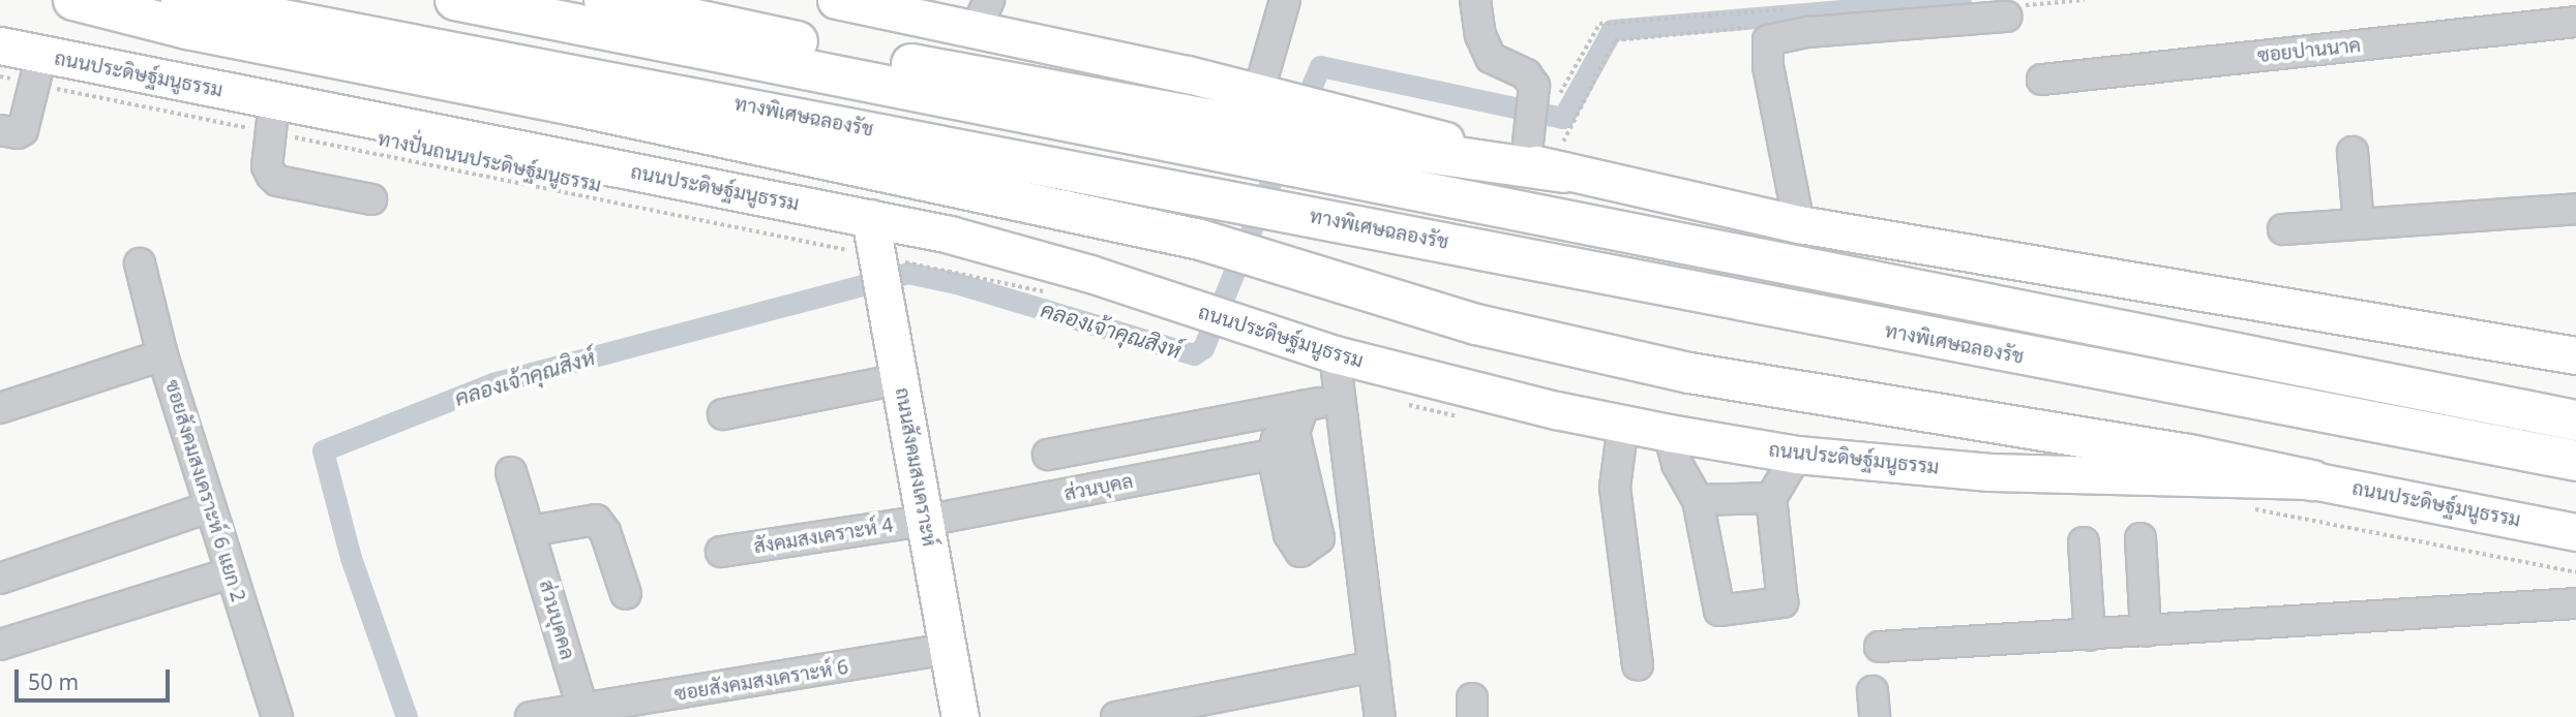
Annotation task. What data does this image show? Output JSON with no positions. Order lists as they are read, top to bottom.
{
  "streets": {
    "highway": ["ทางพิเศษฉลองรัช"],
    "main road": ["ถนนประดิษฐ์มนูธรรม", "ถนนสังคมสงเคราะห์"],
    "street": [
      "ซอยปานนาค",
      "ส่วนบุคล",
      "ซอยสังคมสงเคราะห์ 6 แยก 2",
      "สังคมสงเคราะห์ 4",
      "ส่วนบุคคล",
      "ซอยสังคมสงเคราะห์ 6"
    ],
    "path": ["ทางปั่นถนนประดิษฐ์มนูธรรม"]
  },
  "crossings": [
    ["ถนนประดิษฐ์มนูธรรม", "ทางปั่นถนนประดิษฐ์มนูธรรม"],
    ["ถนนประดิษฐ์มนูธรรม", "ถนนสังคมสงเคราะห์"],
    ["ทางปั่นถนนประดิษฐ์มนูธรรม", "ถนนสังคมสงเคราะห์"],
    ["ถนนสังคมสงเคราะห์", "ส่วนบุคล"],
    ["ถนนสังคมสงเคราะห์", "สังคมสงเคราะห์ 4"],
    ["ถนนสังคมสงเคราะห์", "ซอยสังคมสงเคราะห์ 6"],
    ["ส่วนบุคล", "สังคมสงเคราะห์ 4"],
    ["ส่วนบุคคล", "ซอยสังคมสงเคราะห์ 6"]
  ],
  "water": ["คลองเจ้าคุณสิงห์"],
  "scale_bar": "50 m"
}
